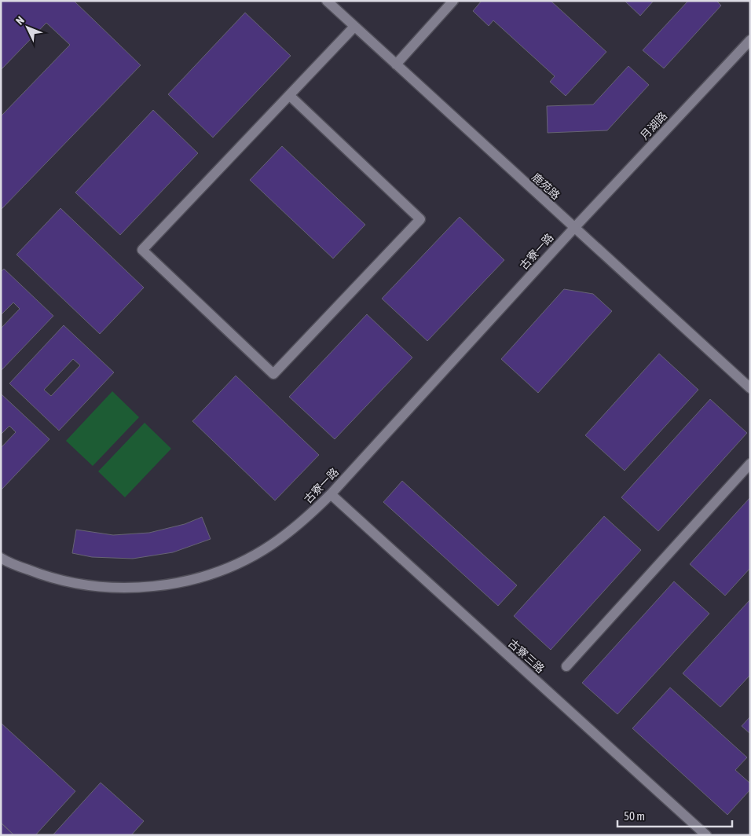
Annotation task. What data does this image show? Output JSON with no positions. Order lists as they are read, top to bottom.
{
  "streets": {
    "street": [
      "月湖路",
      "鹿苑路",
      "古寮一路",
      "古寮三路"
    ]
  },
  "crossings": [
    ["月湖路", "鹿苑路"],
    ["月湖路", "古寮一路"],
    ["鹿苑路", "古寮一路"],
    ["古寮一路", "古寮三路"]
  ],
  "scale_bar": "50 m",
  "north": "top left"
}
